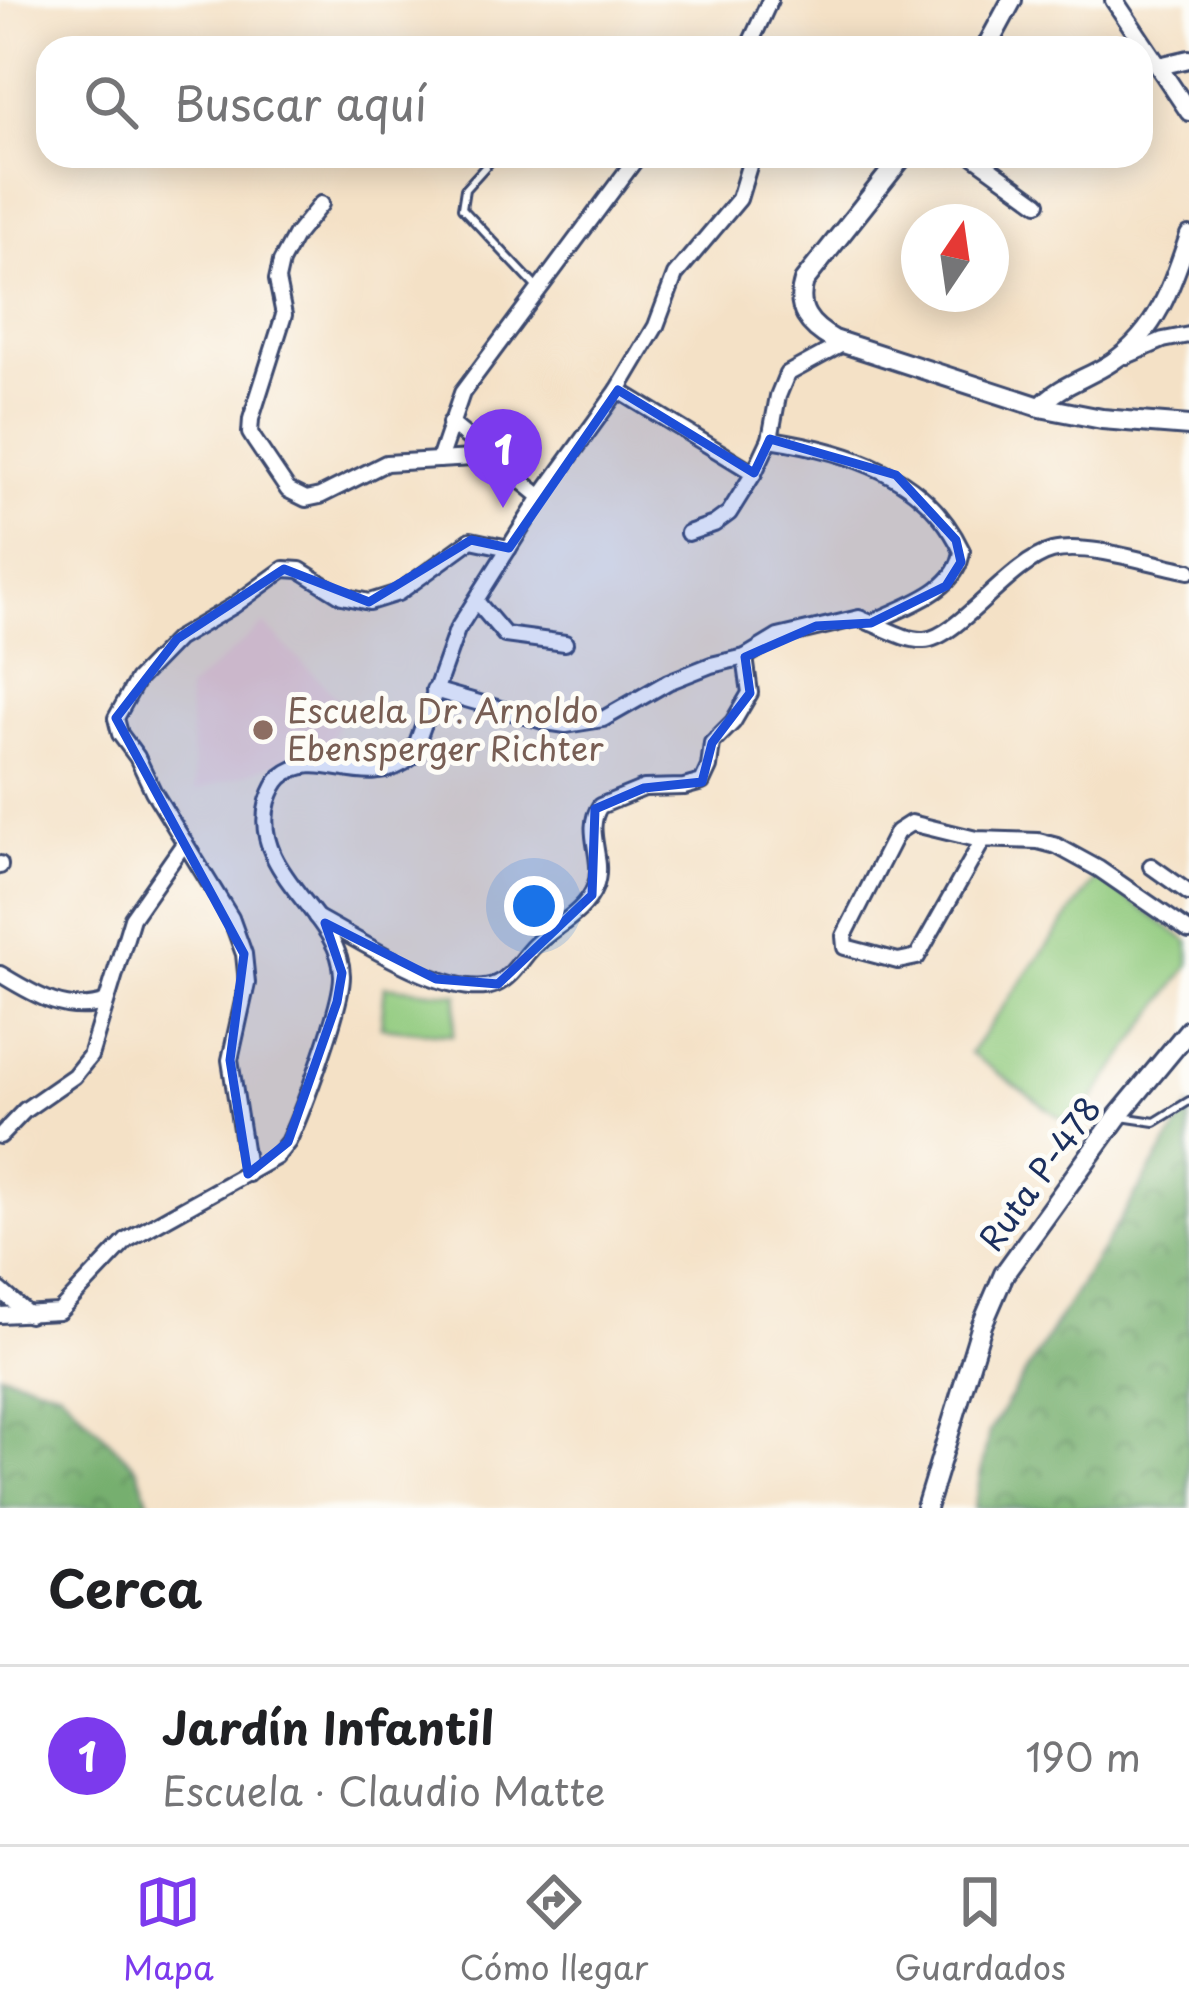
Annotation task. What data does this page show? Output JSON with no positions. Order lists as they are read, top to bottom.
{
  "streets": {
    "main road": ["Ruta P-478"]
  },
  "places": ["Escuela Dr. Arnoldo Ebensperger Richter"],
  "north": "top",
  "page": {
    "search": "Buscar aquí",
    "pins": "1",
    "heading": "Cerca",
    "list": [
      {
        "mark": "1",
        "name": "Jardín Infantil",
        "note": "Escuela · Claudio Matte",
        "value": "190 m"
      }
    ],
    "nav": ["Mapa", "Cómo llegar", "Guardados"]
  }
}
